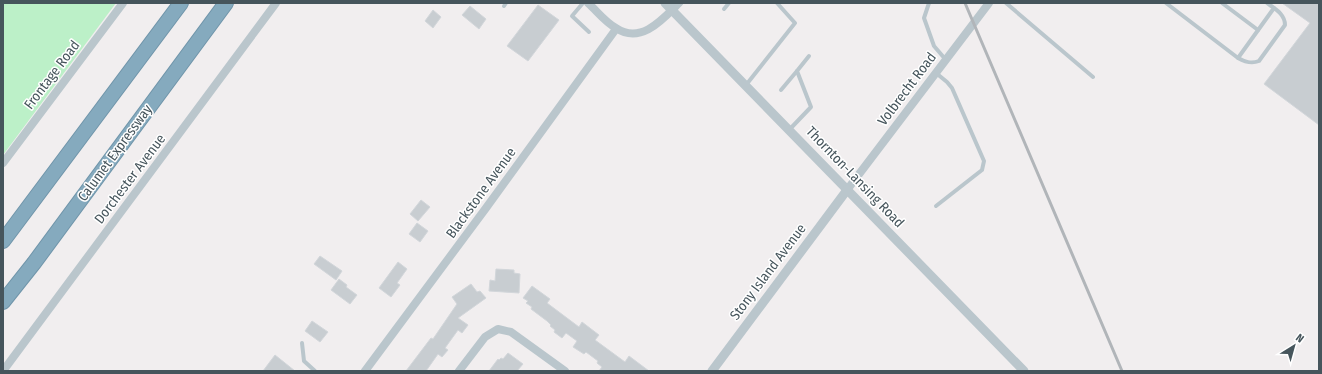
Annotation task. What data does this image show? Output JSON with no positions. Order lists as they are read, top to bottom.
{
  "streets": {
    "highway": ["Calumet Expressway"],
    "street": [
      "Frontage Road",
      "Volbrecht Road",
      "Thornton-Lansing Road",
      "Dorchester Avenue",
      "Blackstone Avenue",
      "Stony Island Avenue"
    ]
  },
  "crossings": [
    ["Volbrecht Road", "Thornton-Lansing Road"],
    ["Volbrecht Road", "Stony Island Avenue"],
    ["Thornton-Lansing Road", "Stony Island Avenue"]
  ],
  "north": "top right"
}
